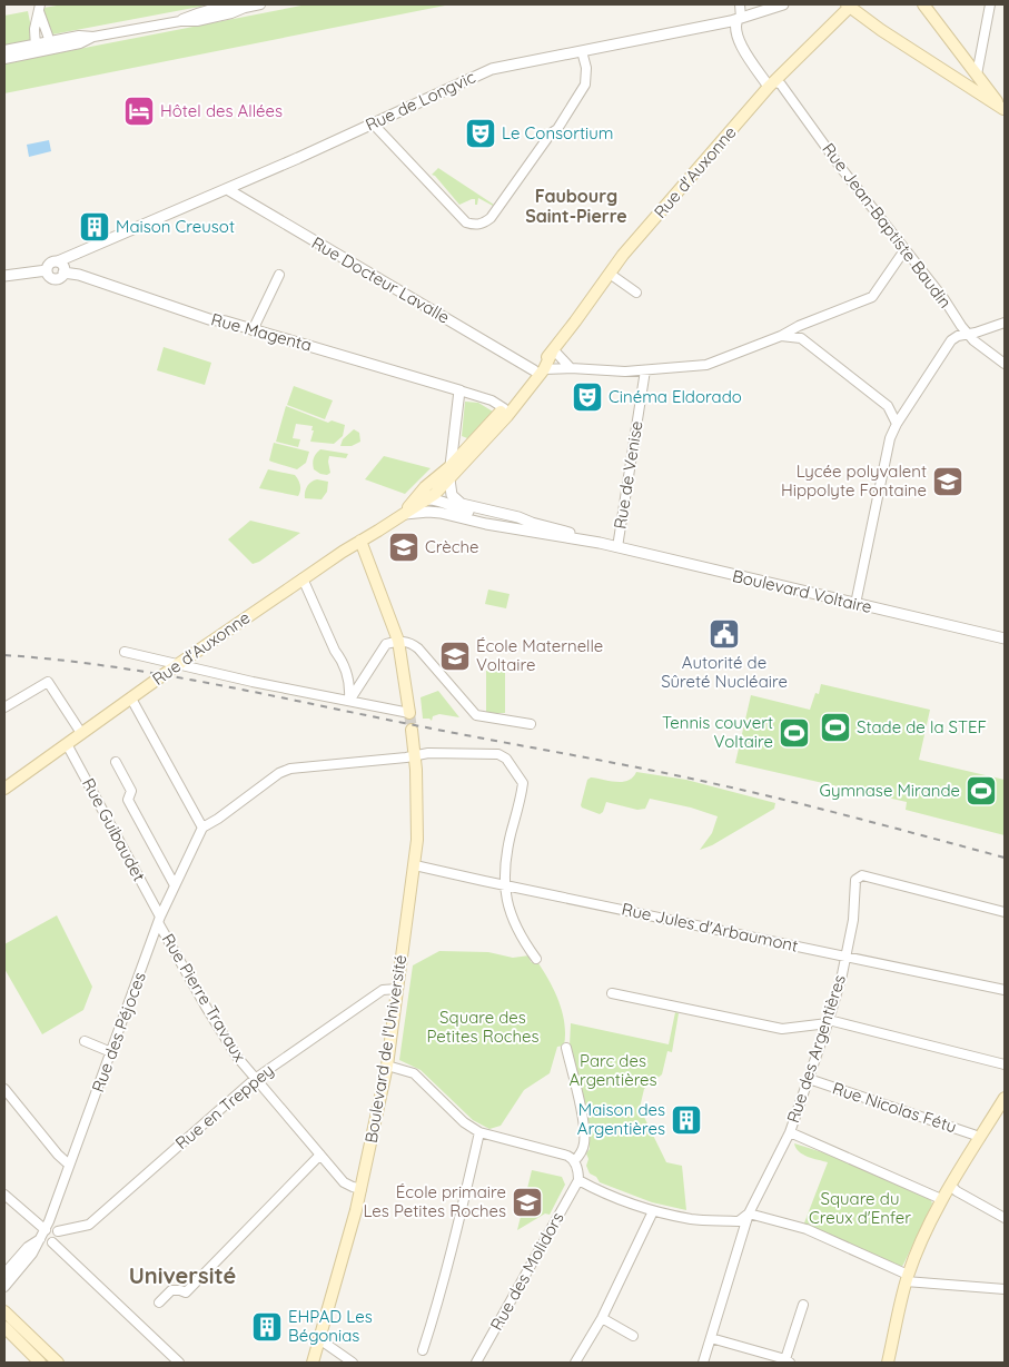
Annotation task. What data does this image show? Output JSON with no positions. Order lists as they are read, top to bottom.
{
  "streets": {
    "main road": ["Rue d'Auxonne", "Boulevard de l'Université"],
    "street": [
      "Rue de Longvic",
      "Rue Jean-Baptiste Baudin",
      "Rue Docteur Lavalle",
      "Rue Magenta",
      "Rue de Venise",
      "Boulevard Voltaire",
      "Rue Guibaudet",
      "Rue Jules d'Arbaumont",
      "Rue Pierre Travaux",
      "Rue des Péjoces",
      "Rue des Argentières",
      "Rue en Treppey",
      "Rue Nicolas Fétu",
      "Rue des Molidors"
    ]
  },
  "crossings": [
    ["Rue de Longvic", "Rue Docteur Lavalle"],
    ["Rue de Longvic", "Rue Magenta"],
    ["Rue d'Auxonne", "Rue Jean-Baptiste Baudin"],
    ["Rue d'Auxonne", "Rue Docteur Lavalle"],
    ["Rue d'Auxonne", "Boulevard Voltaire"],
    ["Rue d'Auxonne", "Rue Guibaudet"],
    ["Rue de Venise", "Boulevard Voltaire"],
    ["Rue Guibaudet", "Rue Pierre Travaux"],
    ["Rue Guibaudet", "Rue des Péjoces"],
    ["Rue Jules d'Arbaumont", "Boulevard de l'Université"],
    ["Rue Jules d'Arbaumont", "Rue des Argentières"],
    ["Rue Pierre Travaux", "Rue des Péjoces"],
    ["Rue Pierre Travaux", "Boulevard de l'Université"],
    ["Rue Pierre Travaux", "Rue en Treppey"],
    ["Boulevard de l'Université", "Rue en Treppey"],
    ["Rue des Argentières", "Rue Nicolas Fétu"]
  ],
  "districts": ["Faubourg Saint-Pierre", "Université"],
  "parks": ["Square des Petites Roches", "Parc des Argentières", "Square du Creux d'Enfer"],
  "places": {
    "hotel": ["Hôtel des Allées"],
    "theatre": ["Le Consortium", "Cinéma Eldorado"],
    "building": ["Maison Creusot", "Maison des Argentières", "EHPAD Les Bégonias"],
    "school or university": [
      "Lycée polyvalent Hippolyte Fontaine",
      "Crèche",
      "École Maternelle Voltaire",
      "École primaire Les Petites Roches"
    ],
    "public building": ["Autorité de Sûreté Nucléaire"],
    "sports": ["Stade de la STEF", "Tennis couvert Voltaire", "Gymnase Mirande"]
  }
}
